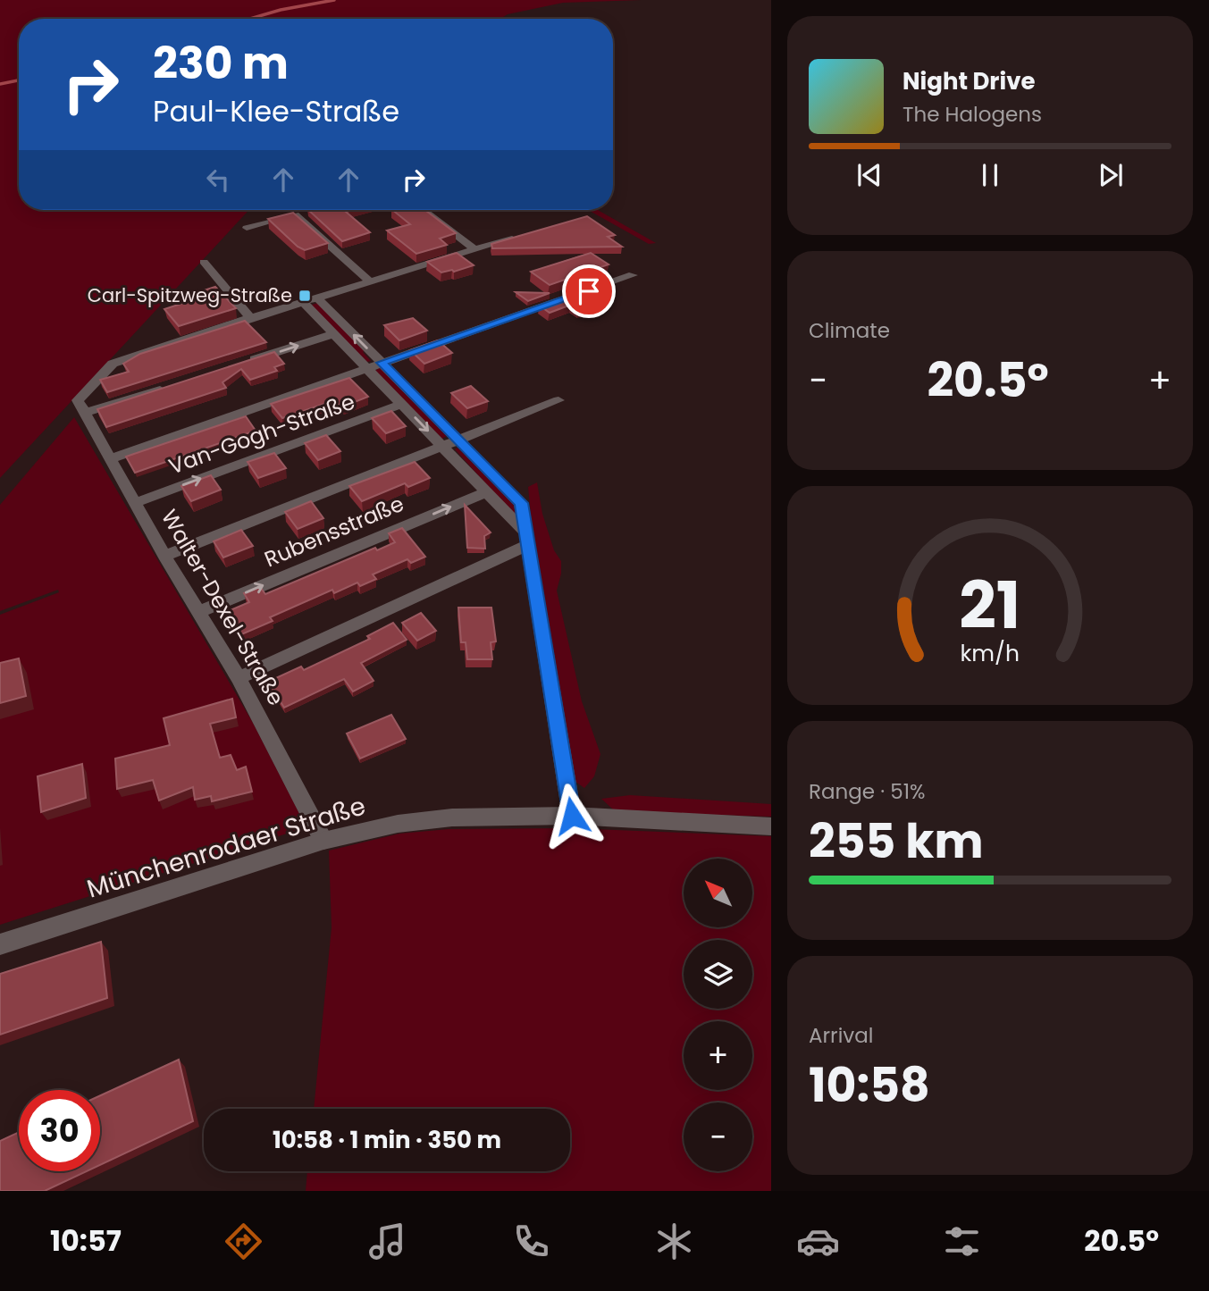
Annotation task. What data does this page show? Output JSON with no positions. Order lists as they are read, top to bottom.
{
  "streets": {
    "street": [
      "Van-Gogh-Straße",
      "Rubensstraße",
      "Walter-Dexel-Straße",
      "Münchenrodaer Straße"
    ]
  },
  "crossings": [
    ["Van-Gogh-Straße", "Walter-Dexel-Straße"],
    ["Rubensstraße", "Walter-Dexel-Straße"],
    ["Walter-Dexel-Straße", "Münchenrodaer Straße"]
  ],
  "places": {
    "transit": ["Carl-Spitzweg-Straße"]
  },
  "north": "top left",
  "page": {
    "turn": ["230 m", "Paul-Klee-Straße"],
    "song": ["Night Drive", "The Halogens"],
    "tile": [
      "Climate",
      ["Range · 51%", "255 km"],
      ["Arrival", "10:58"]
    ],
    "heat": ["−", "20.5°", "+"],
    "map_buttons": ["+", "−"],
    "limit": "30",
    "trip": "10:58 · 1 min · 350 m",
    "tabs": ["10:57", "20.5°"],
    "gauge": ["21", "km/h"]
  }
}
